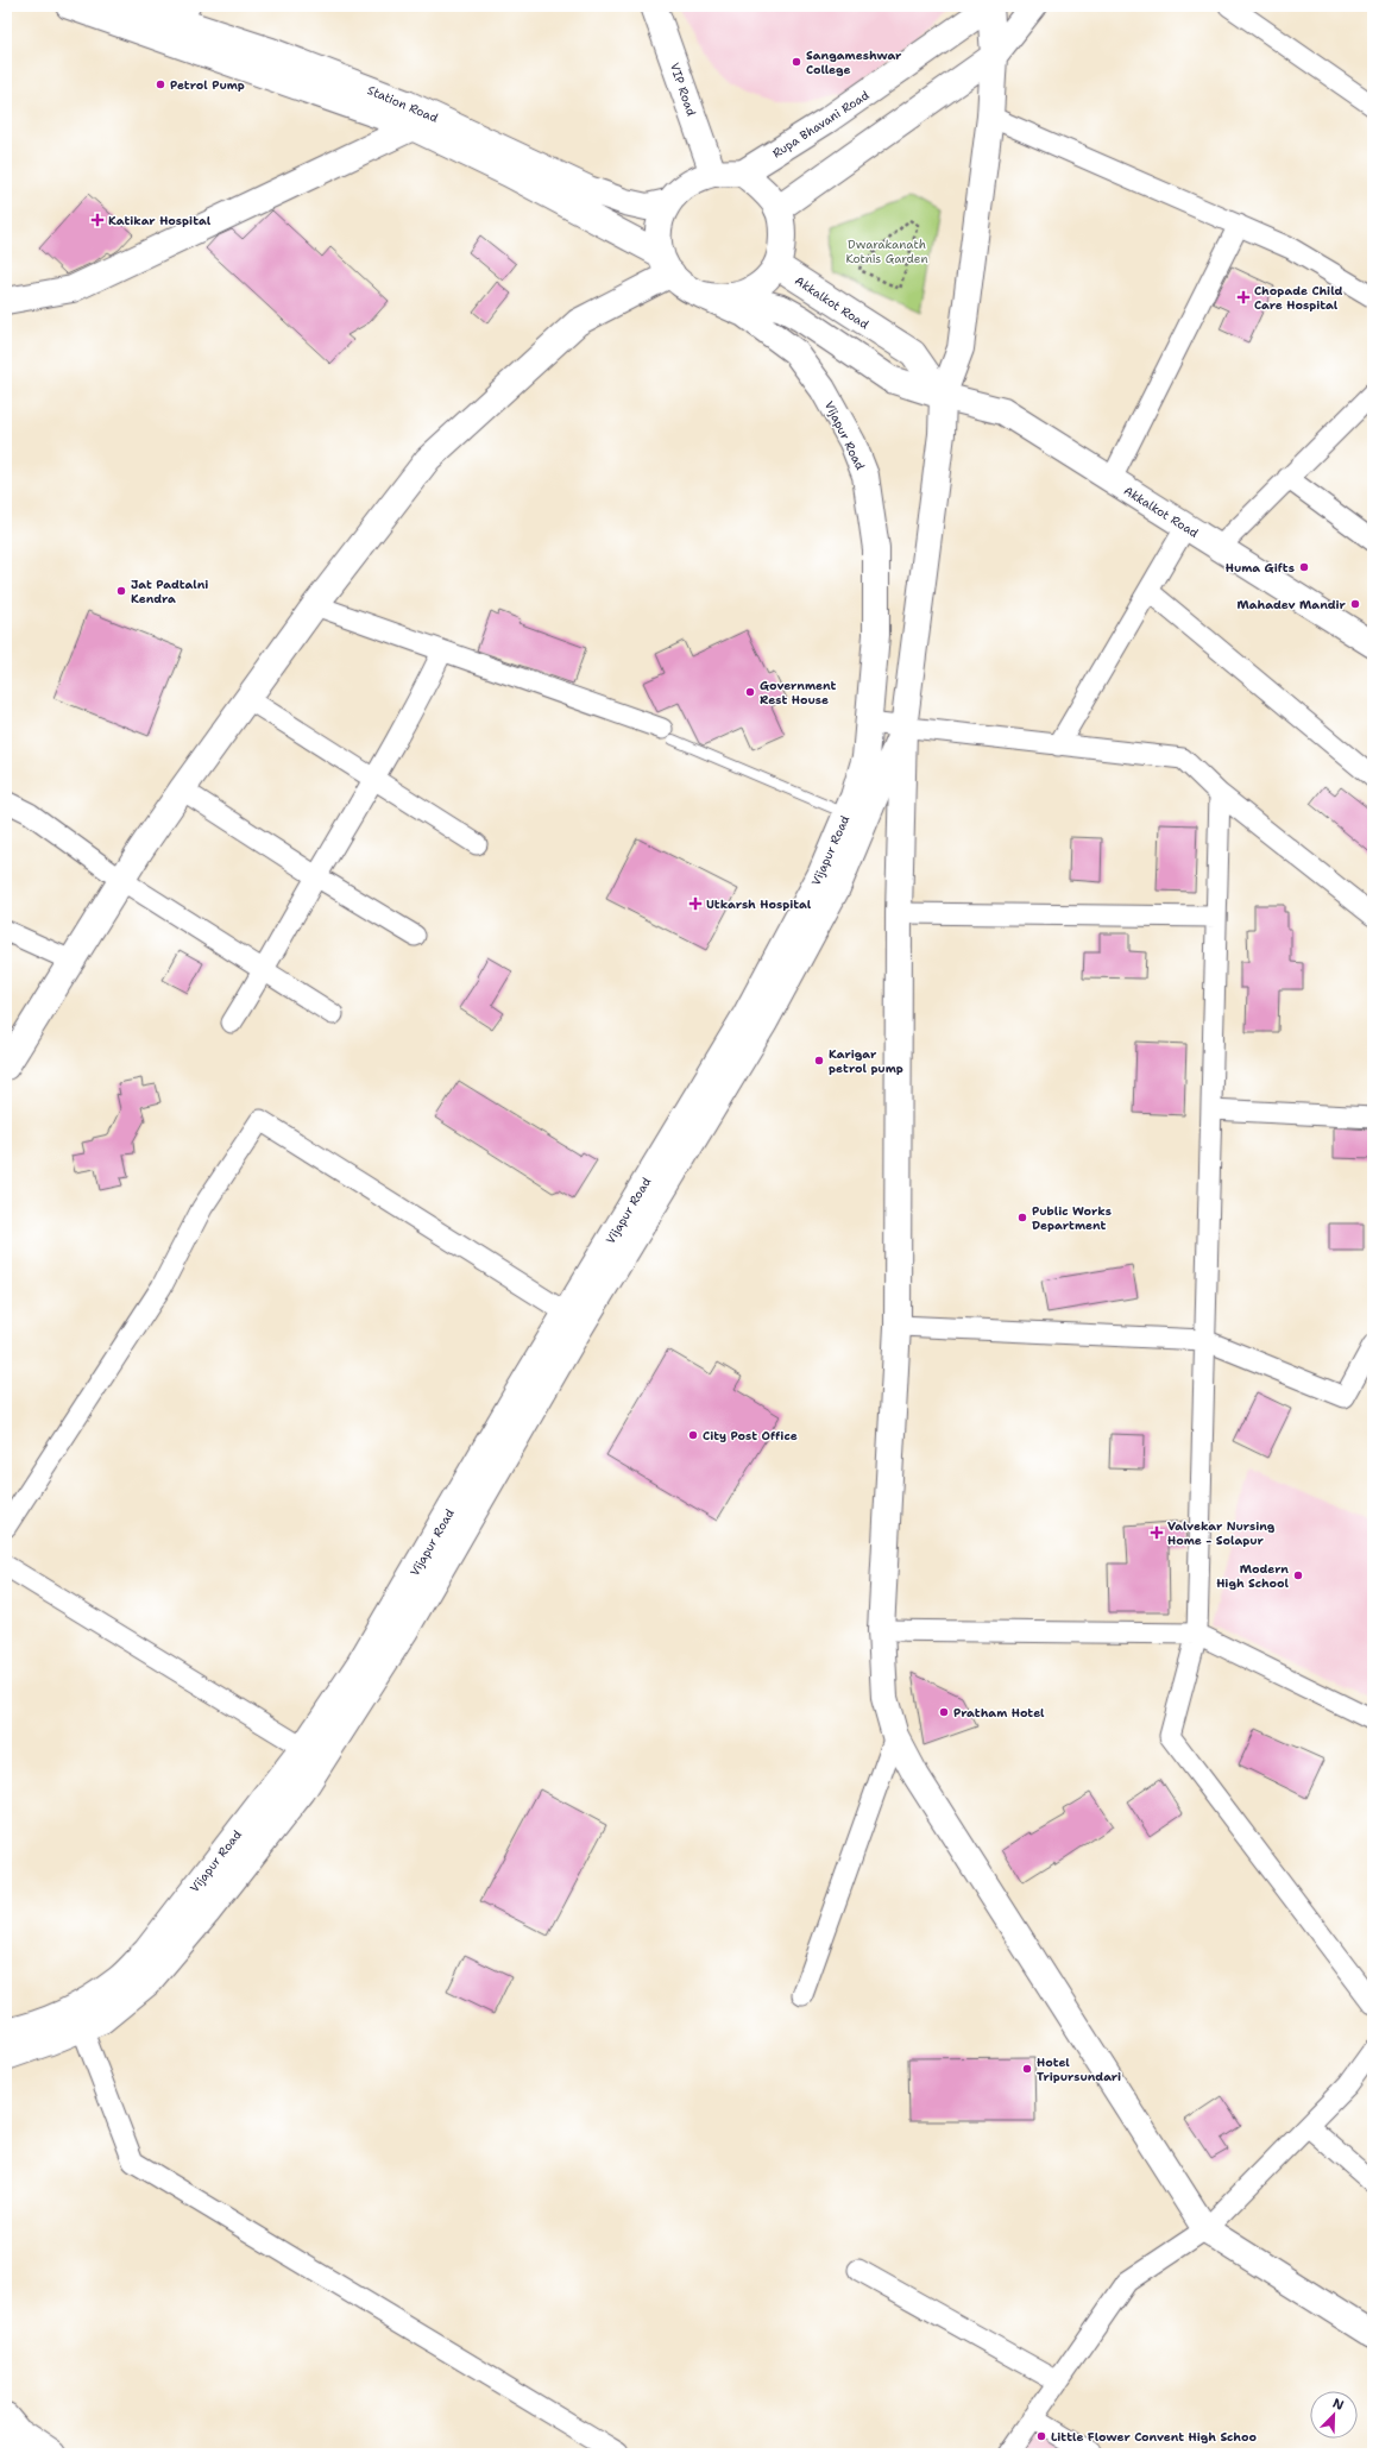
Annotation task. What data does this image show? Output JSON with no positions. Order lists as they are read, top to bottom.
{
  "streets": {
    "main road": [
      "VIP Road",
      "Station Road",
      "Rupa Bhavani Road",
      "Akkalkot Road",
      "Vijapur Road"
    ]
  },
  "crossings": [
    ["VIP Road", "Station Road"],
    ["VIP Road", "Rupa Bhavani Road"],
    ["VIP Road", "Akkalkot Road"],
    ["VIP Road", "Vijapur Road"],
    ["Station Road", "Rupa Bhavani Road"],
    ["Station Road", "Akkalkot Road"],
    ["Station Road", "Vijapur Road"],
    ["Rupa Bhavani Road", "Akkalkot Road"],
    ["Rupa Bhavani Road", "Vijapur Road"],
    ["Akkalkot Road", "Vijapur Road"]
  ],
  "parks": ["Dwarakanath Kotnis Garden"],
  "places": {
    "other": [
      "Sangameshwar College",
      "Petrol Pump",
      "Huma Gifts",
      "Jat Padtalni Kendra",
      "Mahadev Mandir",
      "Government Rest House",
      "Karigar petrol pump",
      "Public Works Department",
      "City Post Office",
      "Modern High School",
      "Pratham Hotel",
      "Hotel Tripursundari",
      "Little Flower Convent High Schoo"
    ],
    "health": [
      "Katikar Hospital",
      "Chopade Child Care Hospital",
      "Utkarsh Hospital",
      "Valvekar Nursing Home - Solapur"
    ]
  },
  "north": "top right"
}
